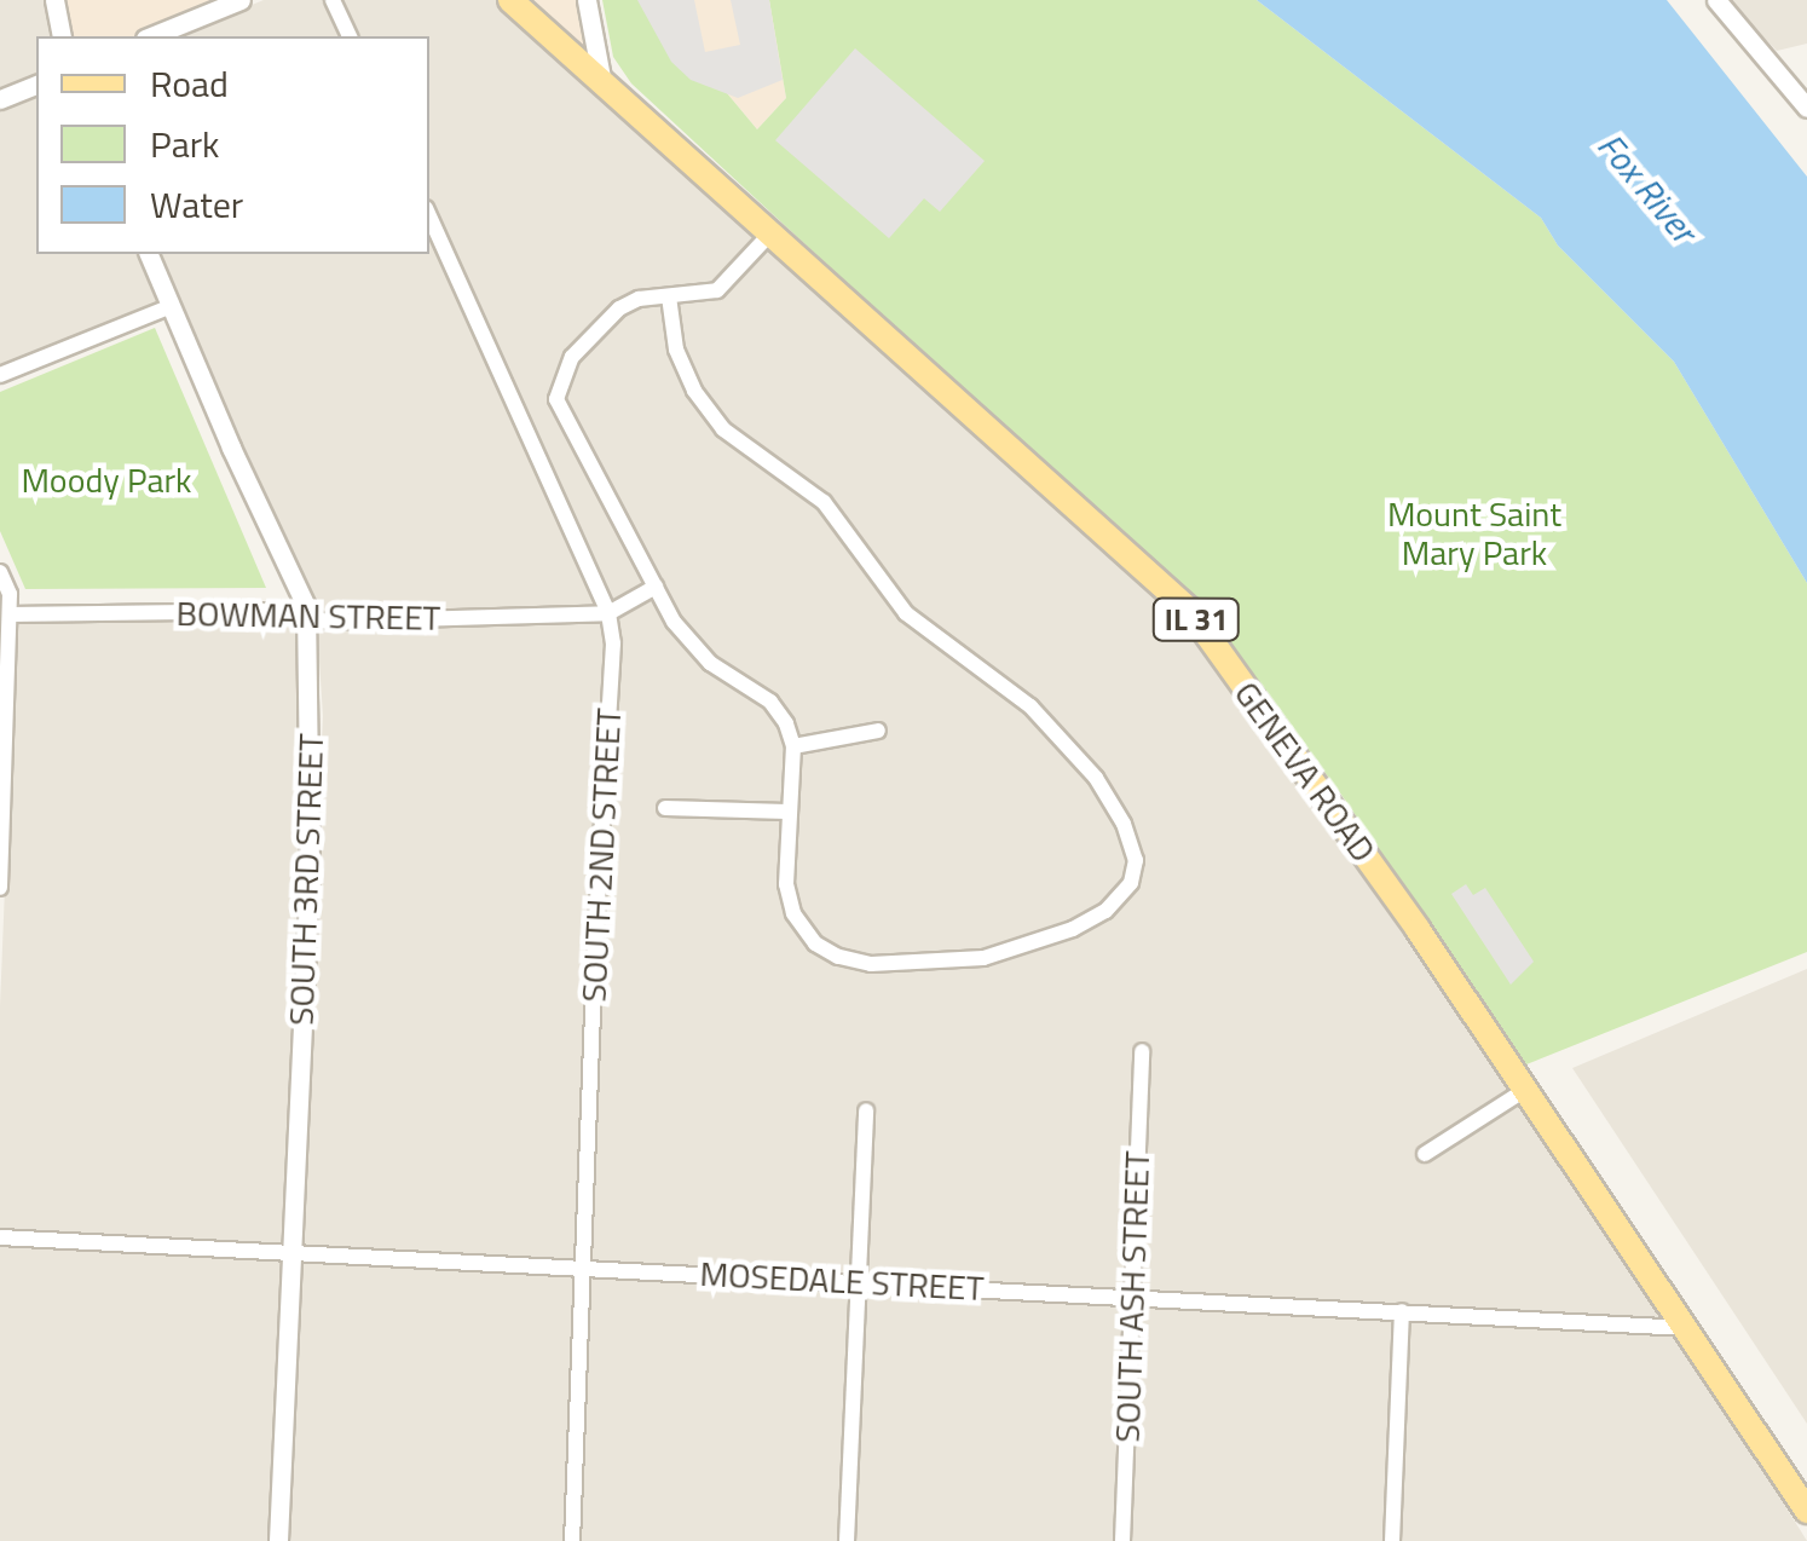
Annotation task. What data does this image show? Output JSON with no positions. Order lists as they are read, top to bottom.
{
  "streets": {
    "main road": ["IL 31", "GENEVA ROAD"],
    "street": [
      "BOWMAN STREET",
      "SOUTH 2ND STREET",
      "SOUTH 3RD STREET",
      "MOSEDALE STREET",
      "SOUTH ASH STREET"
    ]
  },
  "crossings": [
    ["BOWMAN STREET", "SOUTH 2ND STREET"],
    ["BOWMAN STREET", "SOUTH 3RD STREET"],
    ["GENEVA ROAD", "MOSEDALE STREET"],
    ["SOUTH 2ND STREET", "MOSEDALE STREET"],
    ["SOUTH 3RD STREET", "MOSEDALE STREET"],
    ["MOSEDALE STREET", "SOUTH ASH STREET"]
  ],
  "water": ["Fox River"],
  "parks": ["Moody Park", "Mount Saint Mary Park"],
  "legend": ["Road", "Park", "Water"]
}
